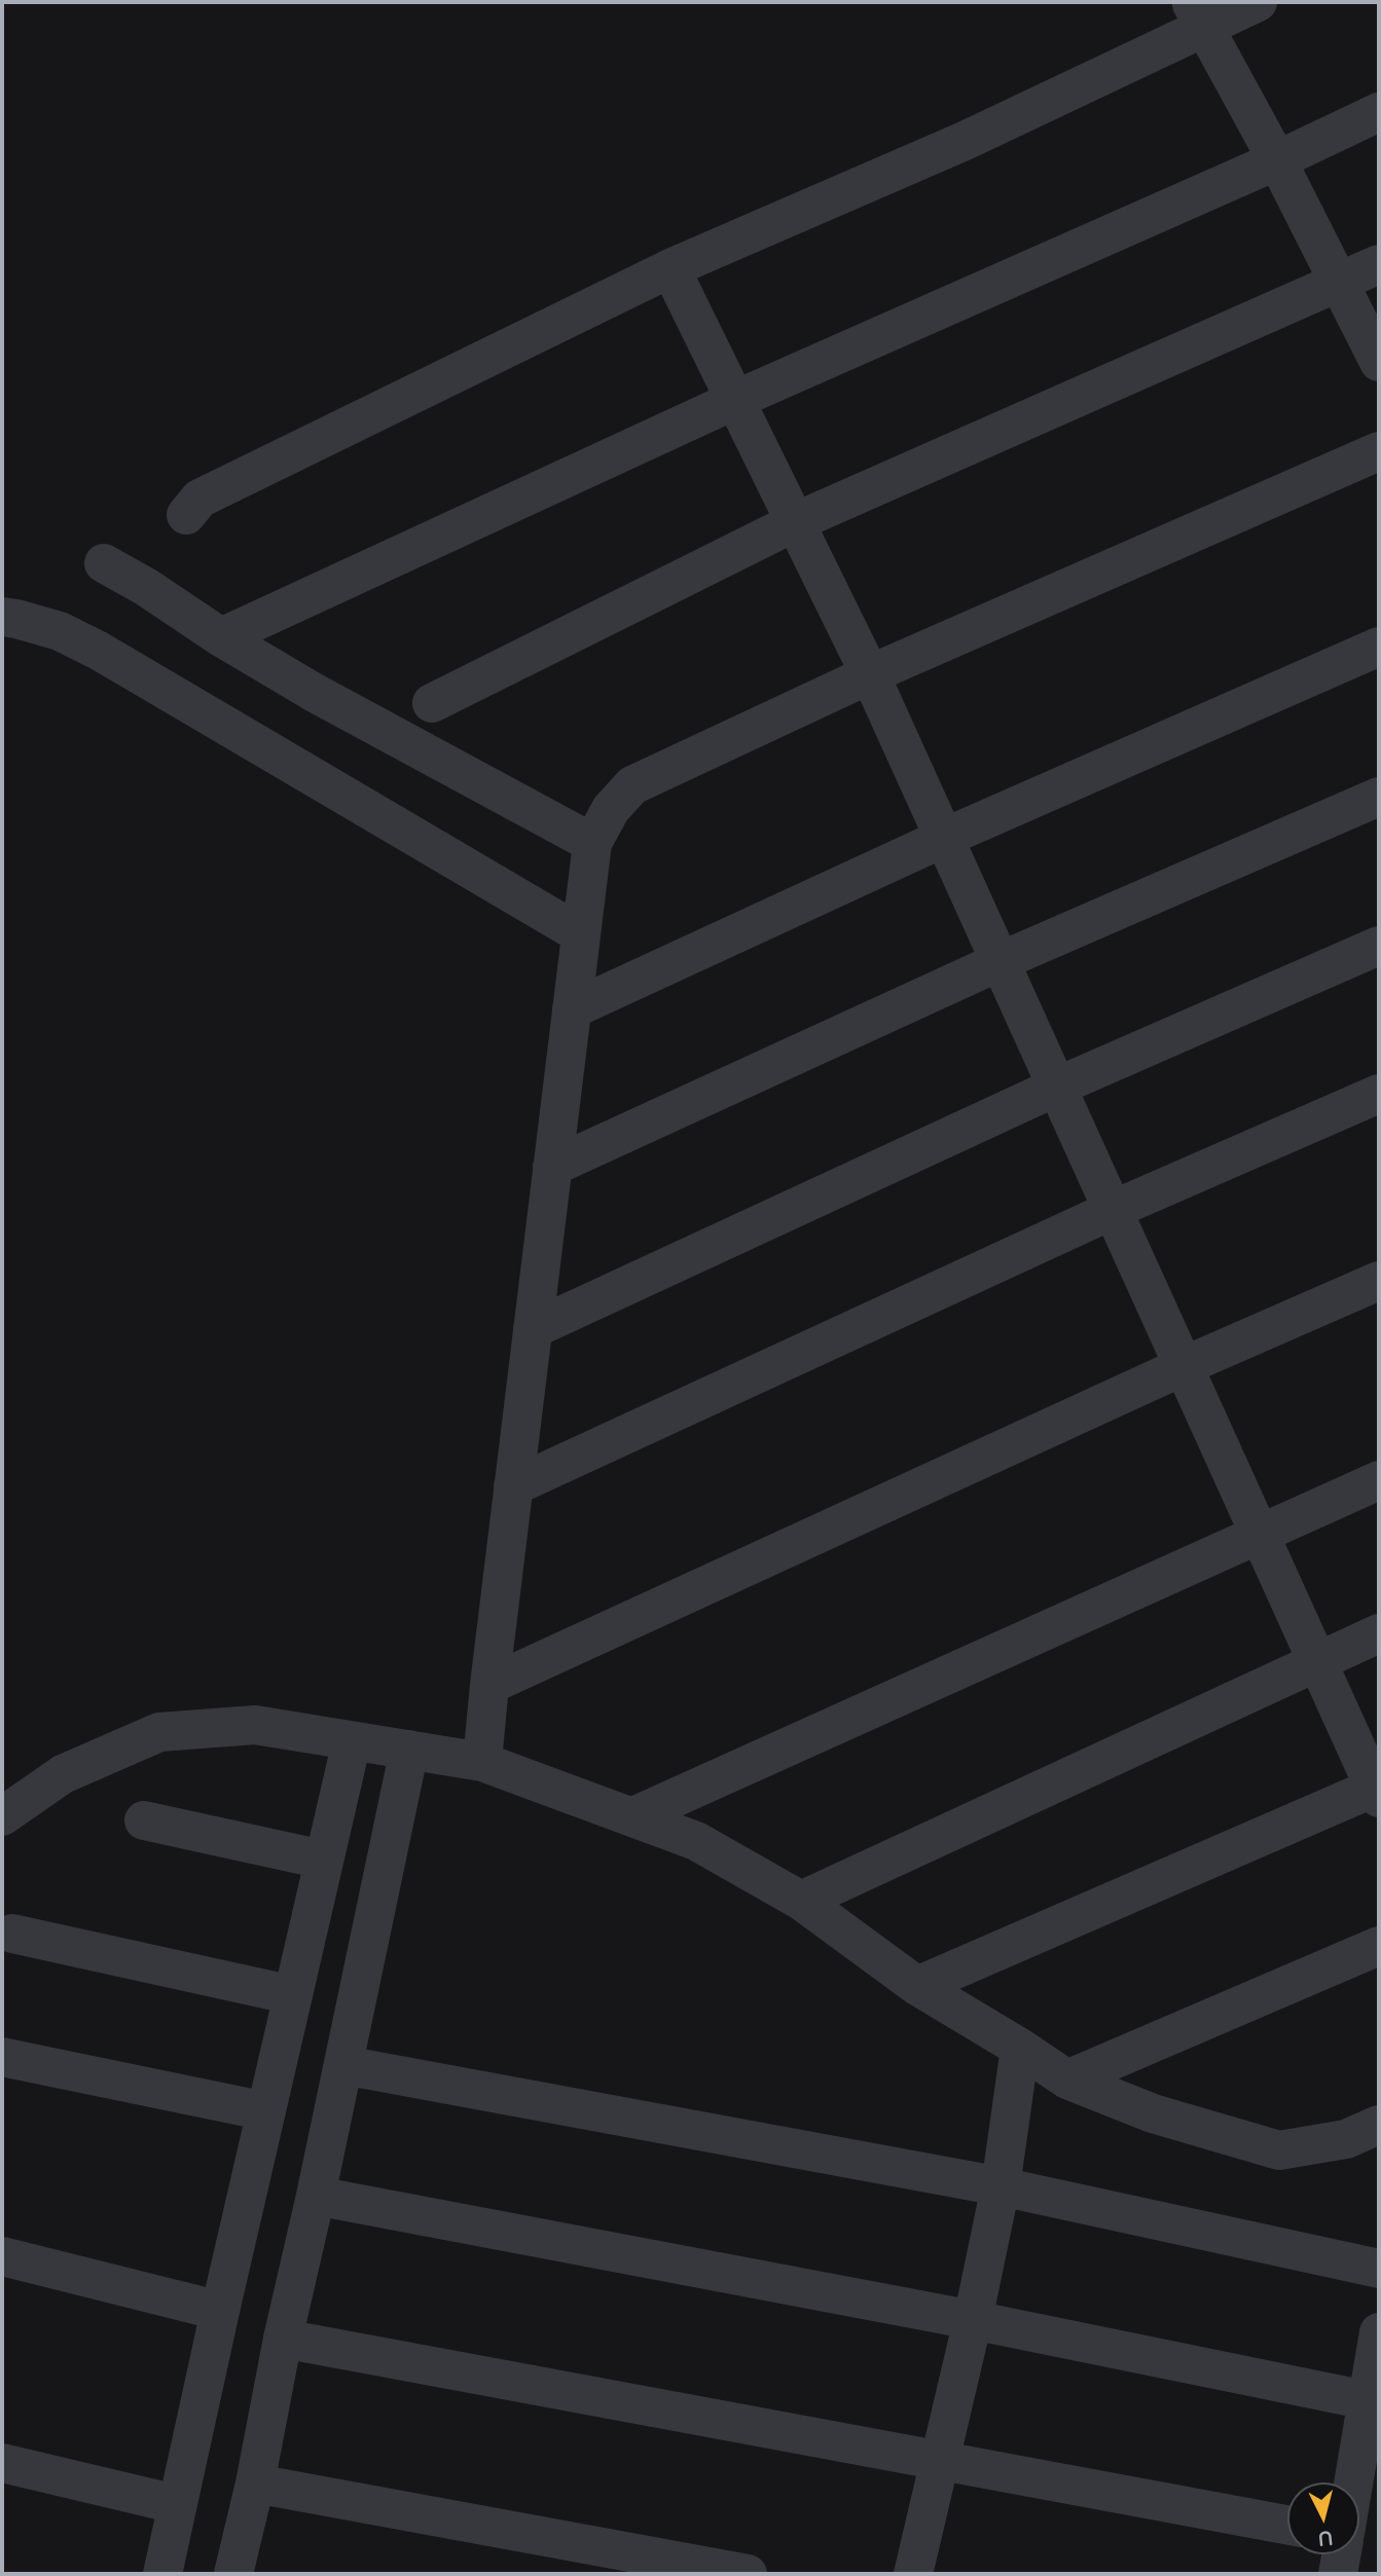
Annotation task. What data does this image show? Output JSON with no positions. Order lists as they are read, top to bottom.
{
  "north": "bottom"
}
